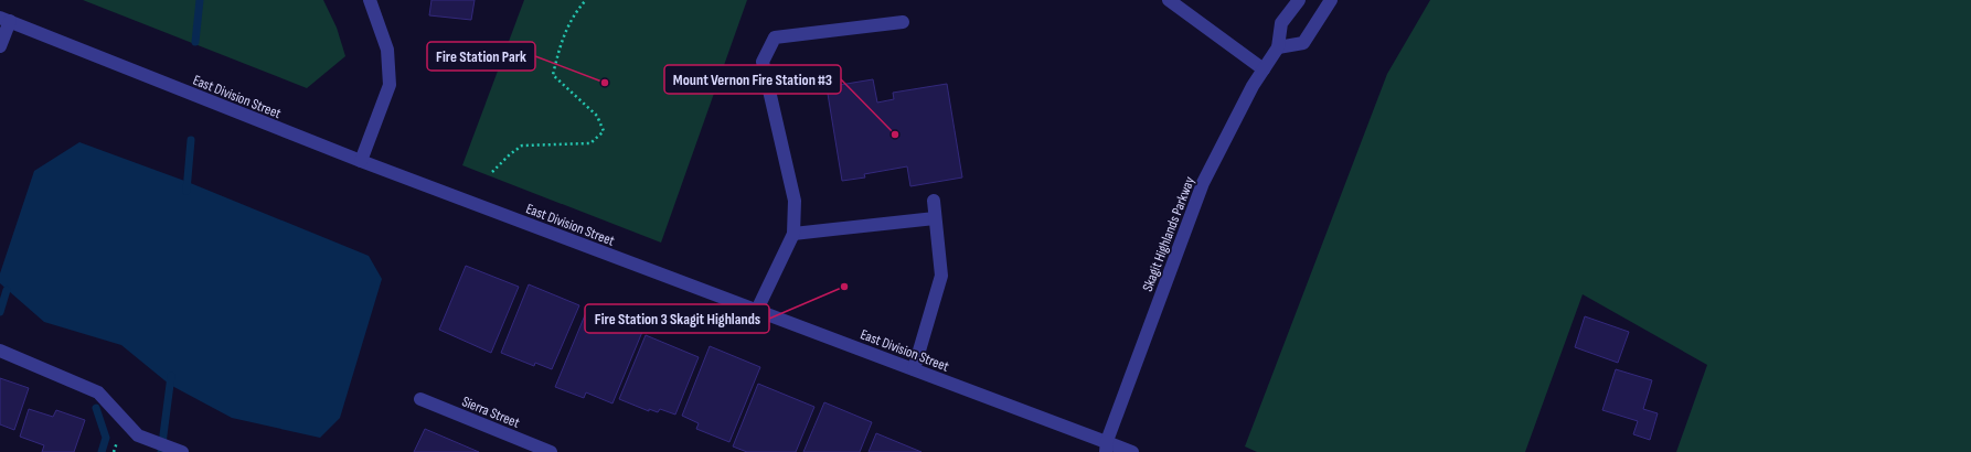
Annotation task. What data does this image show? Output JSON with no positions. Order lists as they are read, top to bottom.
{
  "streets": {
    "street": ["East Division Street", "Skagit Highlands Parkway", "Sierra Street"]
  },
  "crossings": [
    ["East Division Street", "Skagit Highlands Parkway"]
  ],
  "places": ["Fire Station Park", "Mount Vernon Fire Station #3", "Fire Station 3 Skagit Highlands"]
}
